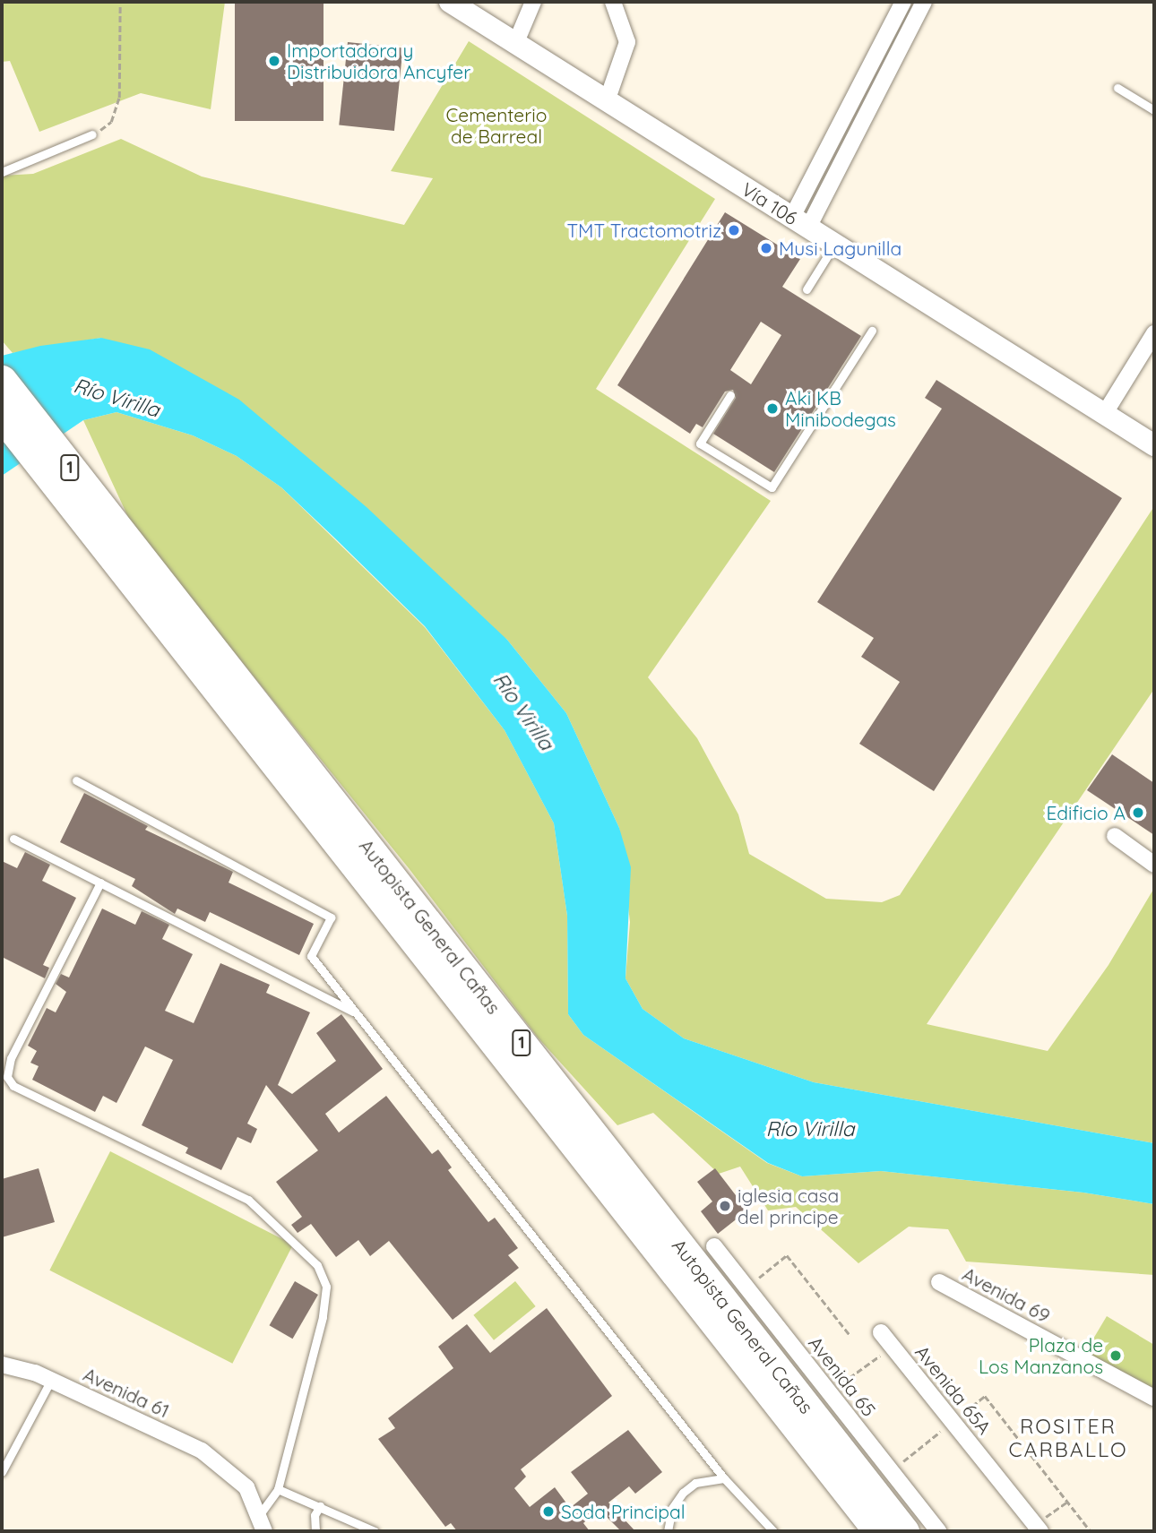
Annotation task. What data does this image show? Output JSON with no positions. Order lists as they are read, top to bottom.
{
  "streets": {
    "highway": ["1", "Autopista General Cañas"],
    "main road": ["Vía 106"],
    "street": [
      "Avenida 69",
      "Avenida 65",
      "Avenida 65A",
      "Avenida 61"
    ]
  },
  "districts": ["ROSITER CARBALLO"],
  "water": ["Río Virilla"],
  "parks": ["Cementerio de Barreal"],
  "places": [
    "Importadora y Distribuidora Ancyfer",
    "TMT Tractomotriz",
    "Musi Lagunilla",
    "Aki KB Minibodegas",
    "Edificio A",
    "iglesia casa del principe",
    "Plaza de Los Manzanos",
    "Soda Principal"
  ]
}
